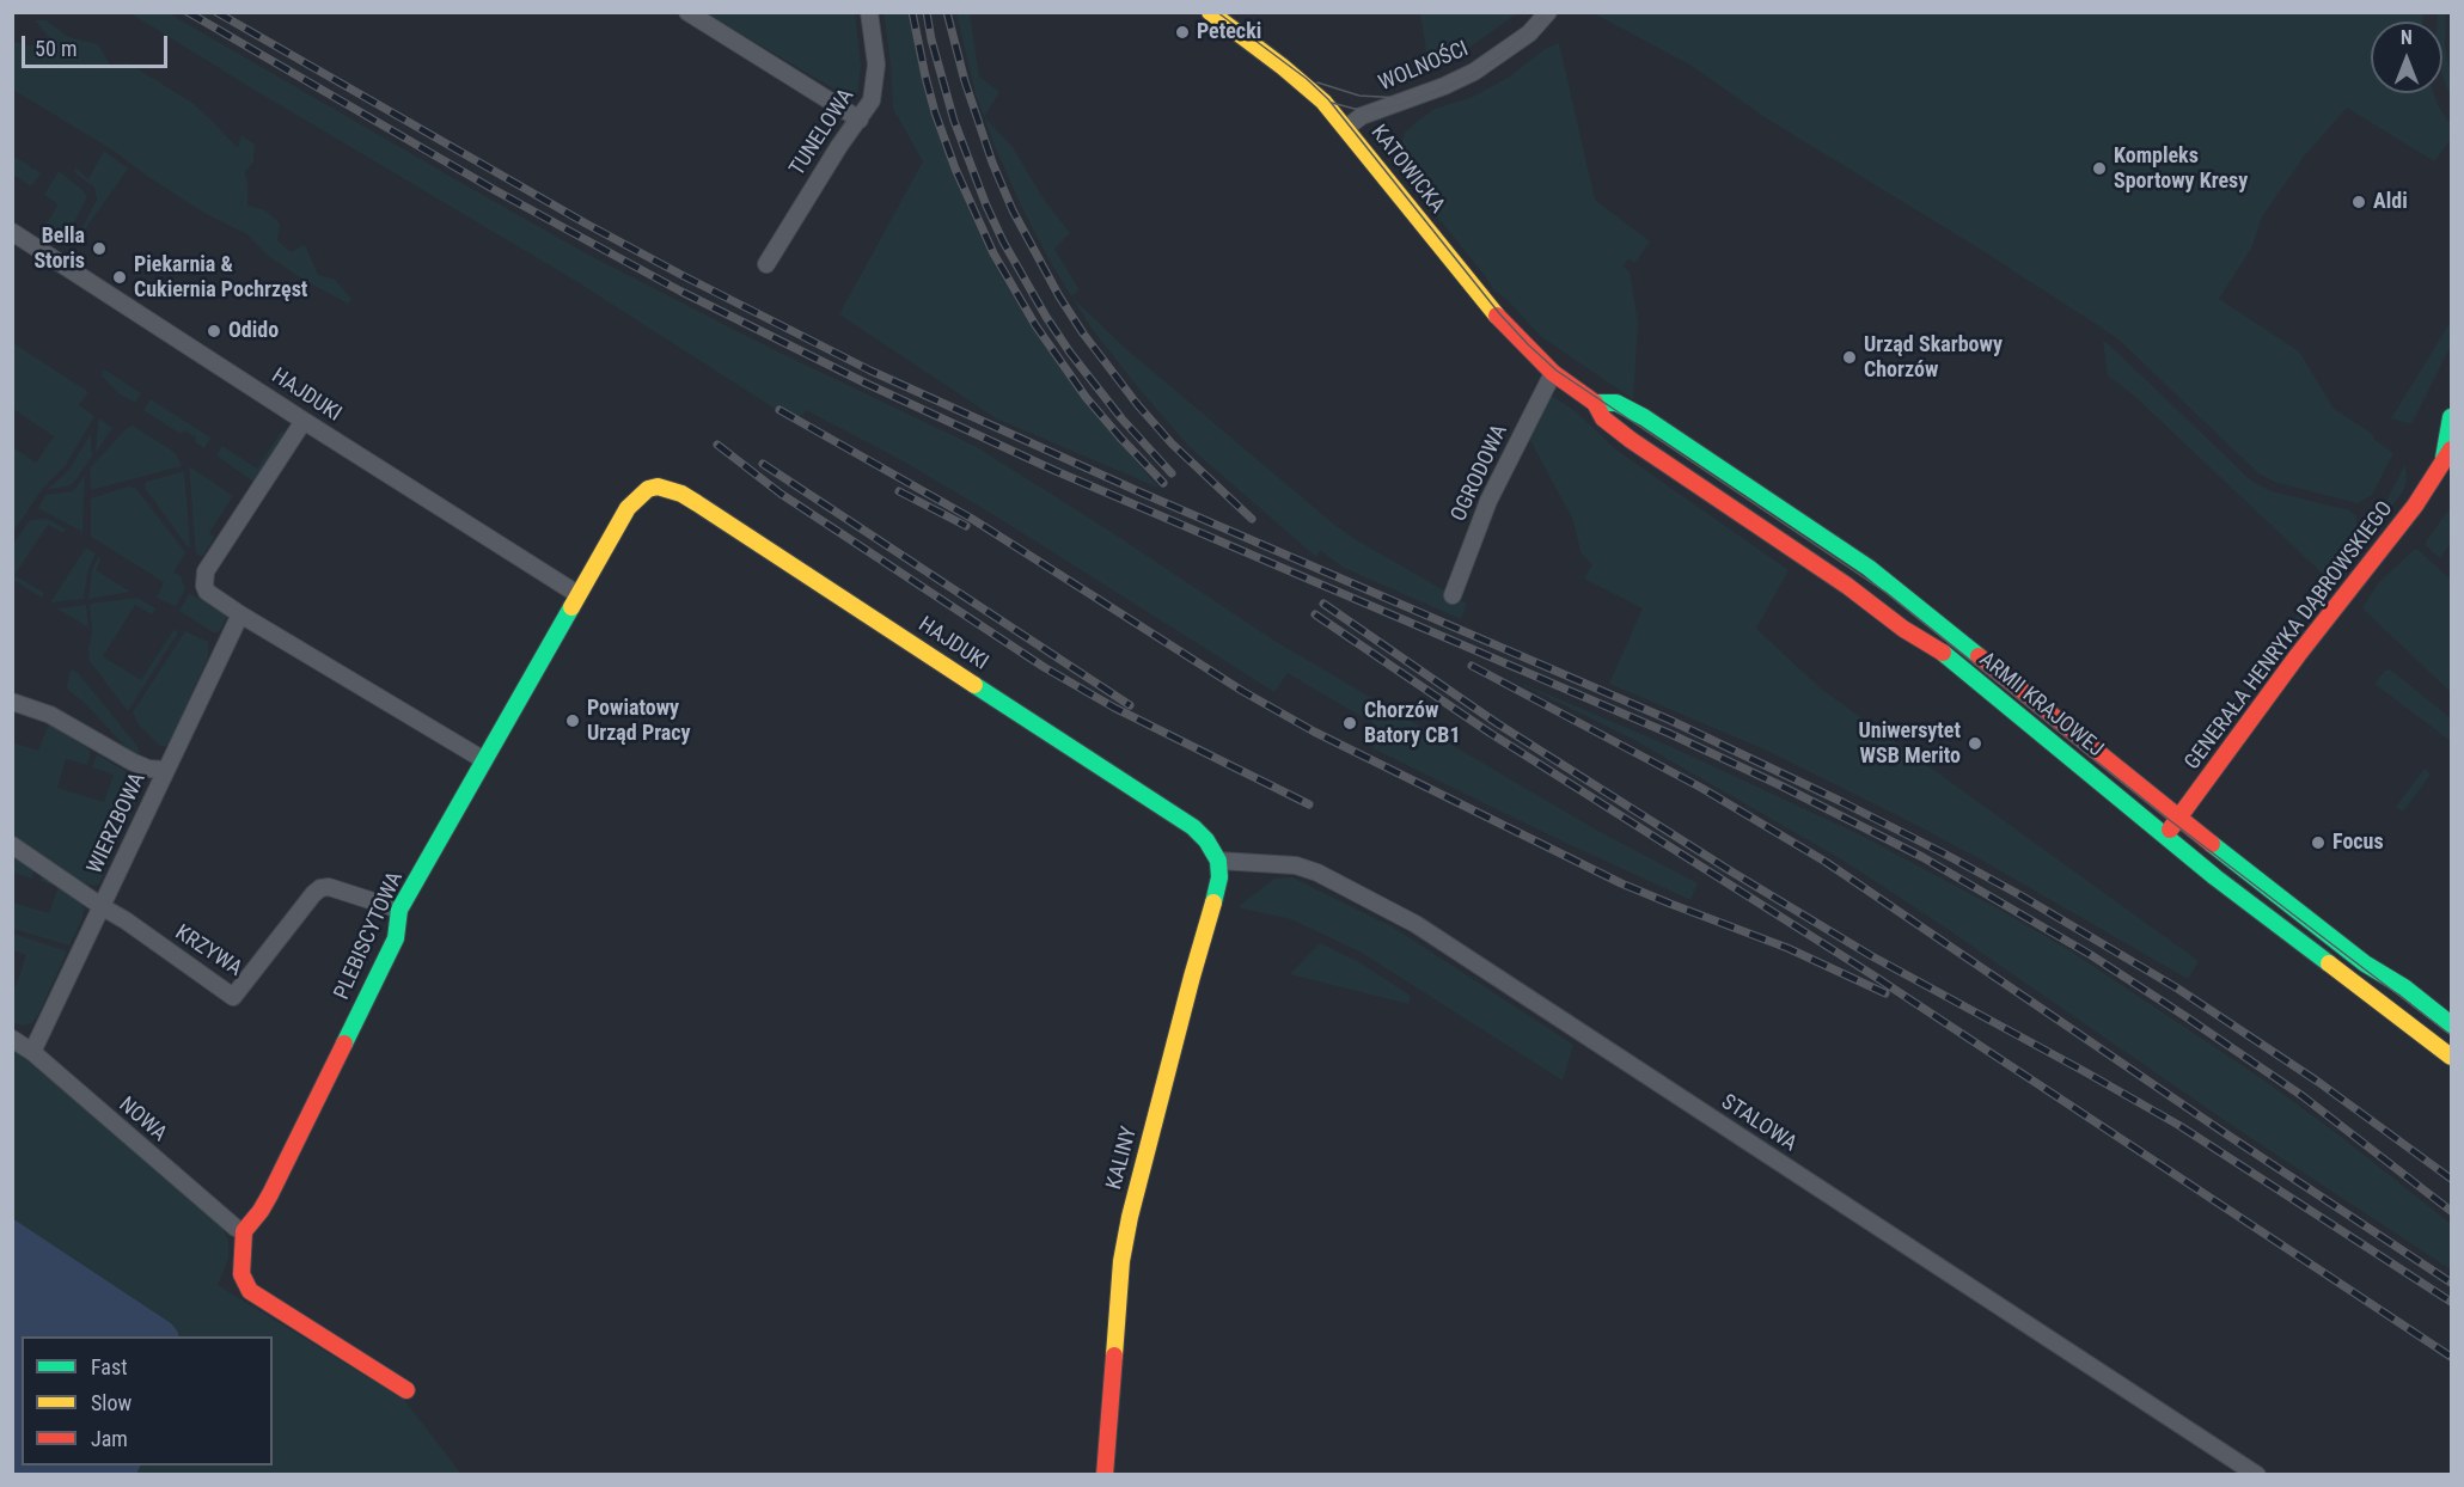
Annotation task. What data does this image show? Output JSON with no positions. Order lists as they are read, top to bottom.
{
  "streets": {
    "street": [
      "WOLNOŚCI",
      "TUNELOWA",
      "KATOWICKA",
      "HAJDUKI",
      "OGRODOWA",
      "GENERAŁA HENRYKA DĄBROWSKIEGO",
      "ARMII KRAJOWEJ",
      "WIERZBOWA",
      "PLEBISCYTOWA",
      "KRZYWA",
      "NOWA",
      "STALOWA",
      "KALINY"
    ]
  },
  "crossings": [
    ["WOLNOŚCI", "KATOWICKA"],
    ["KATOWICKA", "OGRODOWA"],
    ["KATOWICKA", "ARMII KRAJOWEJ"],
    ["HAJDUKI", "PLEBISCYTOWA"],
    ["HAJDUKI", "STALOWA"],
    ["HAJDUKI", "KALINY"],
    ["OGRODOWA", "ARMII KRAJOWEJ"],
    ["GENERAŁA HENRYKA DĄBROWSKIEGO", "ARMII KRAJOWEJ"],
    ["WIERZBOWA", "KRZYWA"],
    ["WIERZBOWA", "NOWA"],
    ["PLEBISCYTOWA", "KRZYWA"],
    ["PLEBISCYTOWA", "NOWA"],
    ["STALOWA", "KALINY"]
  ],
  "places": [
    "Petecki",
    "Kompleks Sportowy Kresy",
    "Aldi",
    "Bella Storis",
    "Piekarnia & Cukiernia Pochrzęst",
    "Odido",
    "Urząd Skarbowy Chorzów",
    "Powiatowy Urząd Pracy",
    "Chorzów Batory CB1",
    "Uniwersytet WSB Merito",
    "Focus"
  ],
  "legend": ["Fast", "Slow", "Jam"],
  "scale_bar": "50 m",
  "north": "top"
}
